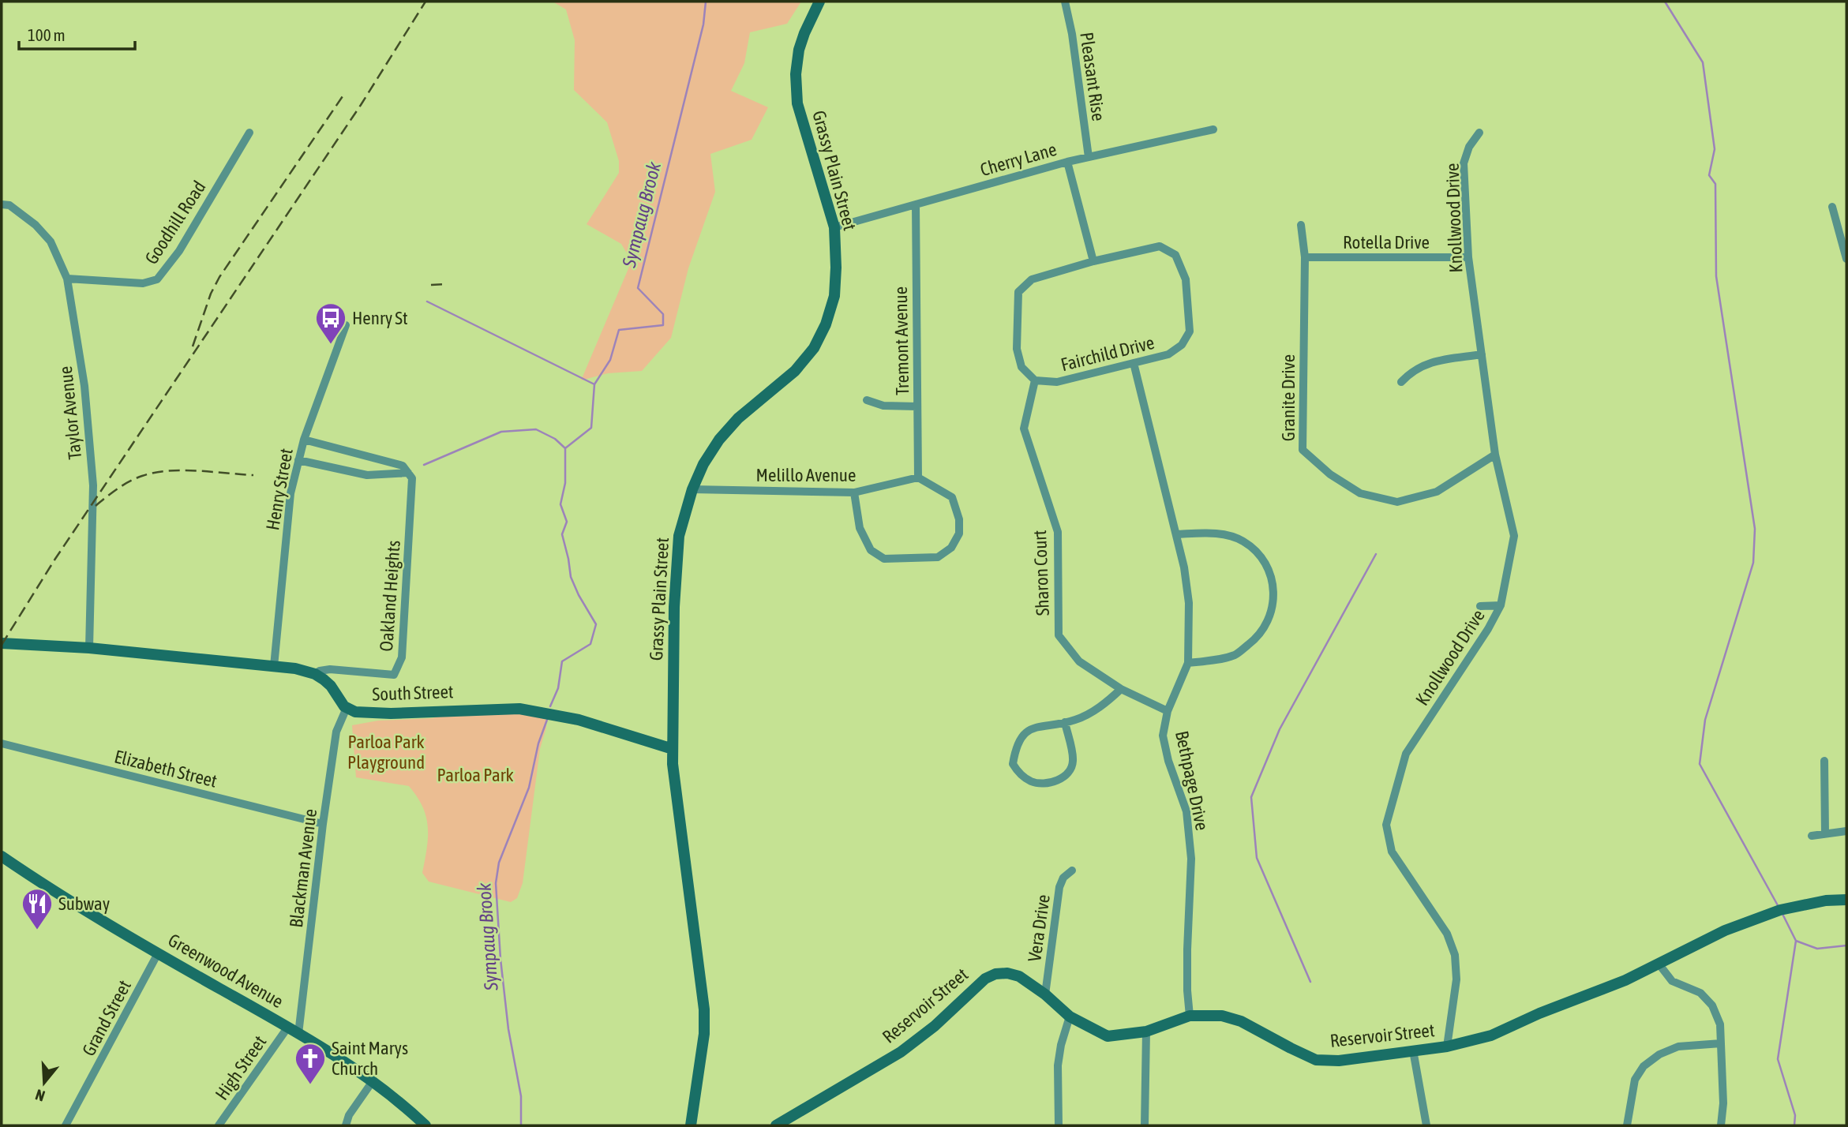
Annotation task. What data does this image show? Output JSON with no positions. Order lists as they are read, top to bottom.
{
  "streets": {
    "street": [
      "Pleasant Rise",
      "Cherry Lane",
      "Grassy Plain Street",
      "Knollwood Drive",
      "Goodhill Road",
      "Rotella Drive",
      "Tremont Avenue",
      "Fairchild Drive",
      "Granite Drive",
      "Taylor Avenue",
      "Melillo Avenue",
      "Henry Street",
      "Sharon Court",
      "Oakland Heights",
      "South Street",
      "Elizabeth Street",
      "Bethpage Drive",
      "Blackman Avenue",
      "Vera Drive",
      "Greenwood Avenue",
      "Reservoir Street",
      "Grand Street",
      "High Street"
    ]
  },
  "crossings": [
    ["Pleasant Rise", "Cherry Lane"],
    ["Cherry Lane", "Grassy Plain Street"],
    ["Cherry Lane", "Tremont Avenue"],
    ["Grassy Plain Street", "Melillo Avenue"],
    ["Grassy Plain Street", "South Street"],
    ["Knollwood Drive", "Rotella Drive"],
    ["Knollwood Drive", "Granite Drive"],
    ["Knollwood Drive", "Reservoir Street"],
    ["Goodhill Road", "Taylor Avenue"],
    ["Rotella Drive", "Granite Drive"],
    ["Tremont Avenue", "Melillo Avenue"],
    ["Fairchild Drive", "Sharon Court"],
    ["Fairchild Drive", "Bethpage Drive"],
    ["Sharon Court", "Bethpage Drive"],
    ["Oakland Heights", "South Street"],
    ["South Street", "Blackman Avenue"],
    ["Elizabeth Street", "Blackman Avenue"],
    ["Bethpage Drive", "Reservoir Street"],
    ["Blackman Avenue", "Greenwood Avenue"],
    ["Vera Drive", "Reservoir Street"],
    ["Greenwood Avenue", "Grand Street"],
    ["Greenwood Avenue", "High Street"]
  ],
  "water": ["Sympaug Brook"],
  "parks": ["Parloa Park Playground", "Parloa Park"],
  "places": {
    "bus stop": ["Henry St"],
    "restaurant": ["Subway"],
    "church": ["Saint Marys Church"]
  },
  "scale_bar": "100 m",
  "north": "bottom"
}
